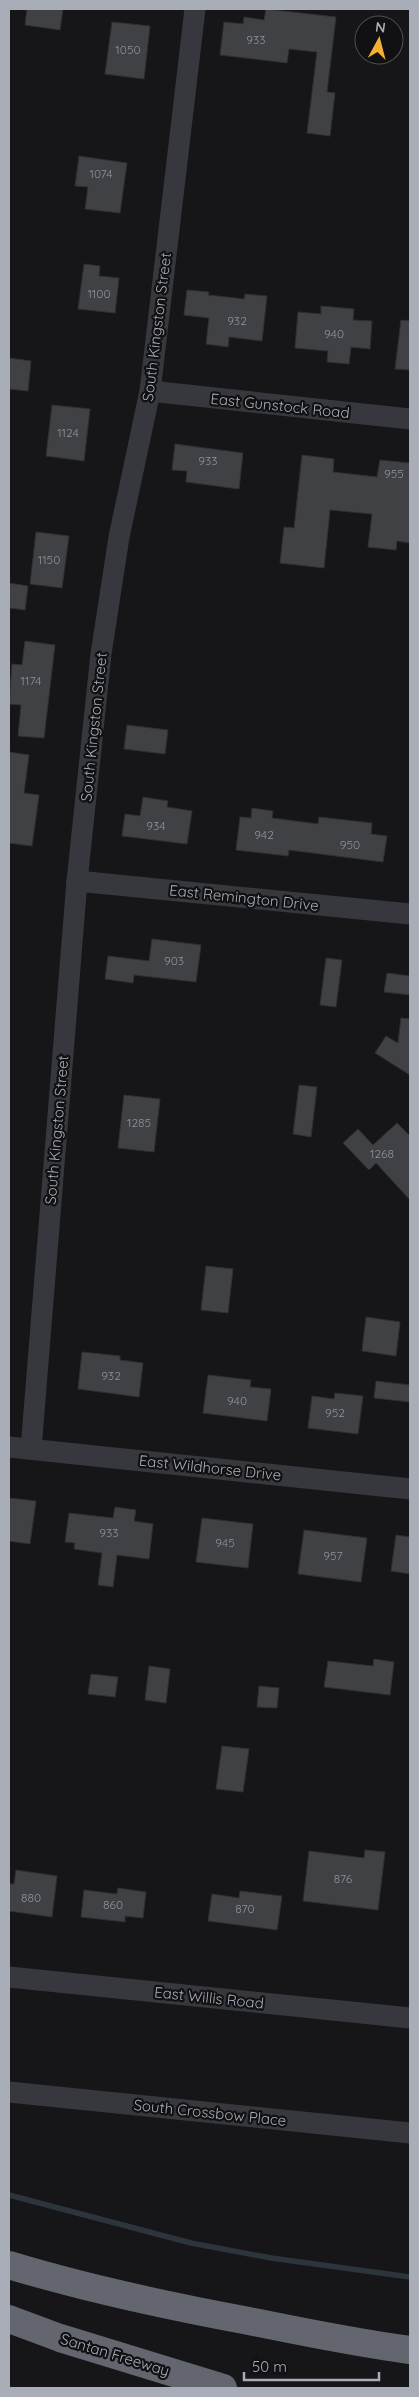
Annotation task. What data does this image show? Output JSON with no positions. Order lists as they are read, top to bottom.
{
  "streets": {
    "highway": ["Santan Freeway"],
    "street": [
      "South Kingston Street",
      "East Gunstock Road",
      "East Remington Drive",
      "East Wildhorse Drive",
      "East Willis Road",
      "South Crossbow Place"
    ]
  },
  "crossings": [
    ["South Kingston Street", "East Gunstock Road"],
    ["South Kingston Street", "East Remington Drive"],
    ["South Kingston Street", "East Wildhorse Drive"]
  ],
  "house_numbers": [
    "933",
    "1050",
    "1074",
    "1100",
    "932",
    "940",
    "1124",
    "933",
    "955",
    "1150",
    "1174",
    "934",
    "942",
    "950",
    "903",
    "1285",
    "1268",
    "932",
    "940",
    "952",
    "933",
    "945",
    "957",
    "876",
    "880",
    "860",
    "870"
  ],
  "scale_bar": "50 m",
  "north": "top"
}
